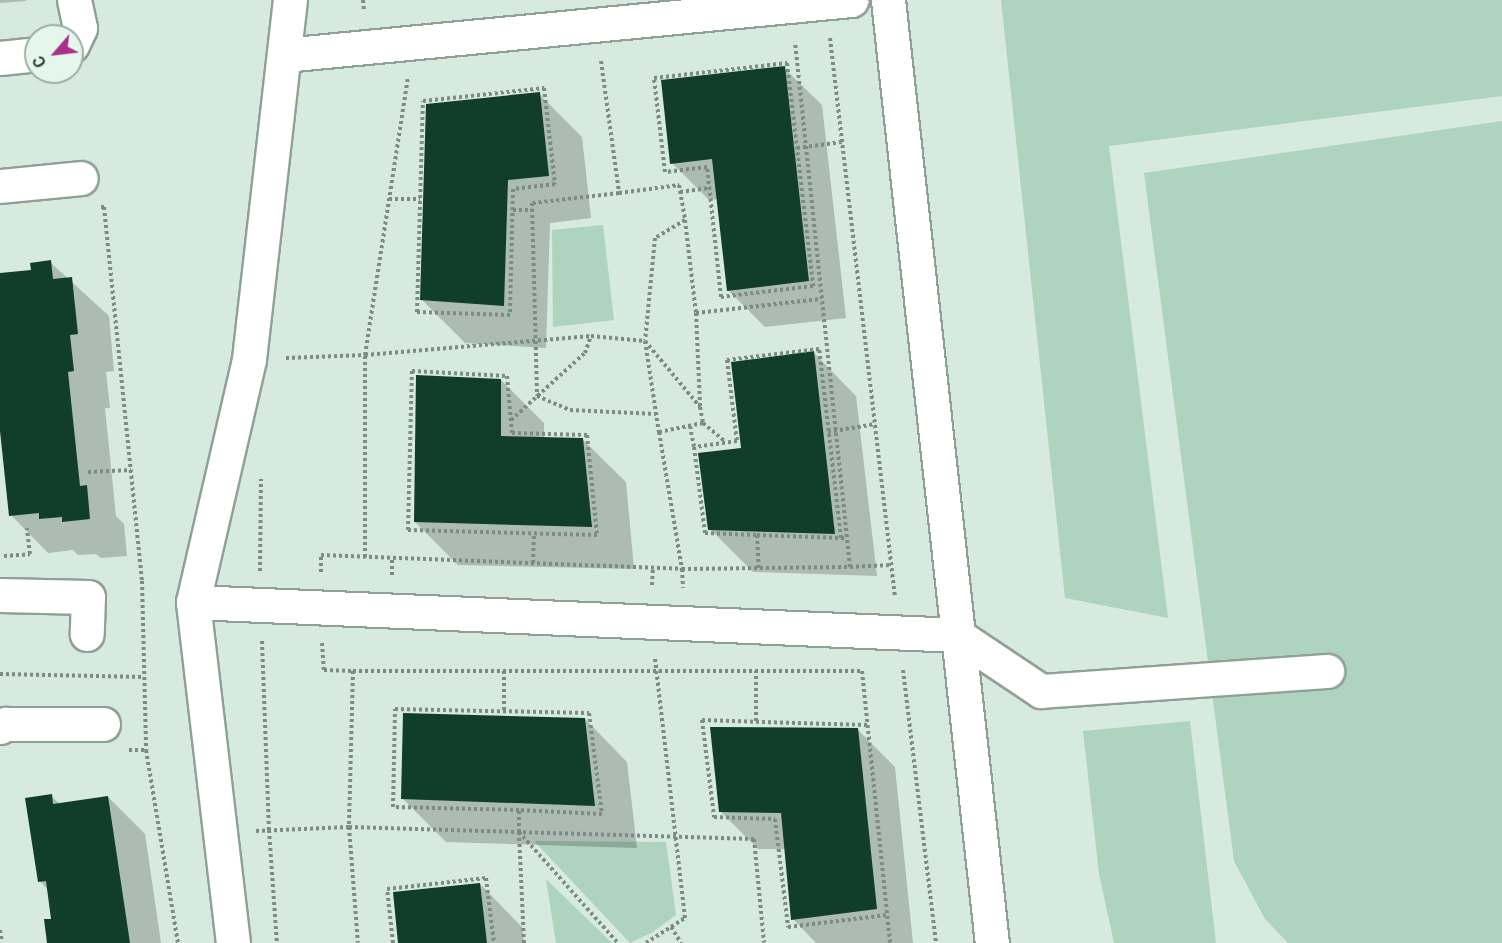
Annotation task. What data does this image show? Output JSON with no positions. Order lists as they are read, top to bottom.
{
  "north": "bottom left"
}
